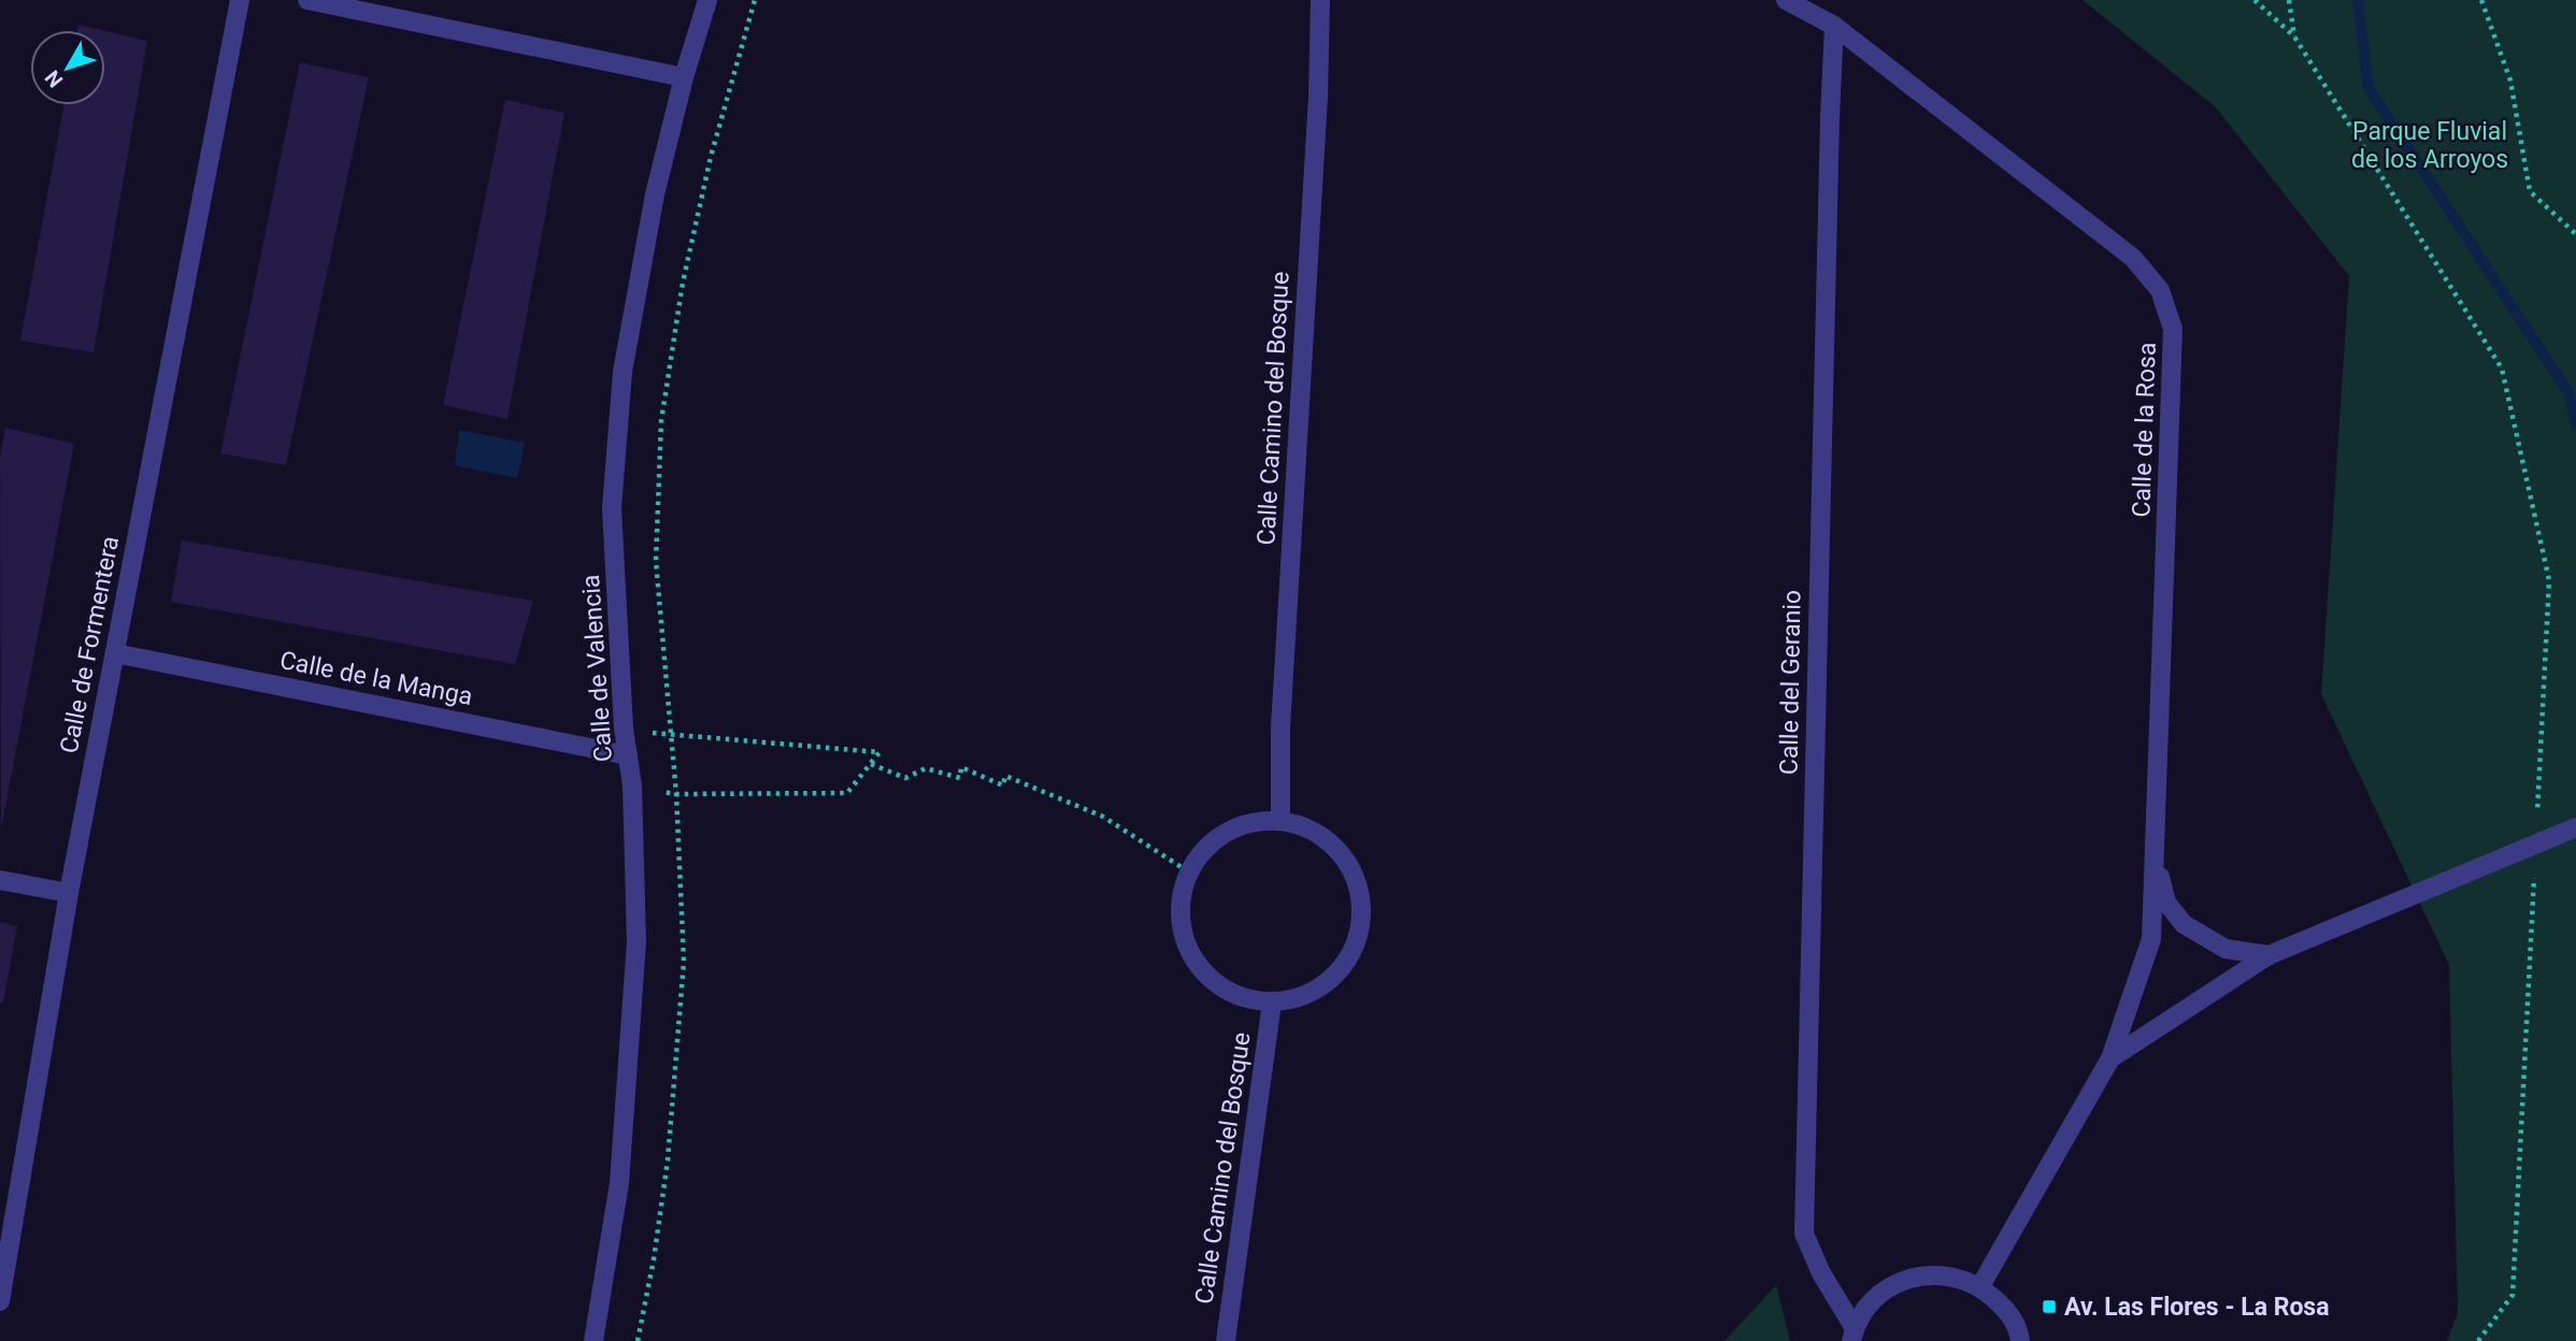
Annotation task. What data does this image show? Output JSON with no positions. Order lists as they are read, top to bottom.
{
  "streets": {
    "street": [
      "Calle Camino del Bosque",
      "Calle de la Rosa",
      "Calle de Formentera",
      "Calle de Valencia",
      "Calle de la Manga",
      "Calle del Geranio"
    ]
  },
  "crossings": [
    ["Calle de la Rosa", "Calle del Geranio"],
    ["Calle de Formentera", "Calle de la Manga"],
    ["Calle de Valencia", "Calle de la Manga"]
  ],
  "parks": ["Parque Fluvial de los Arroyos"],
  "places": {
    "transit": ["Av. Las Flores - La Rosa"]
  },
  "north": "bottom left"
}
